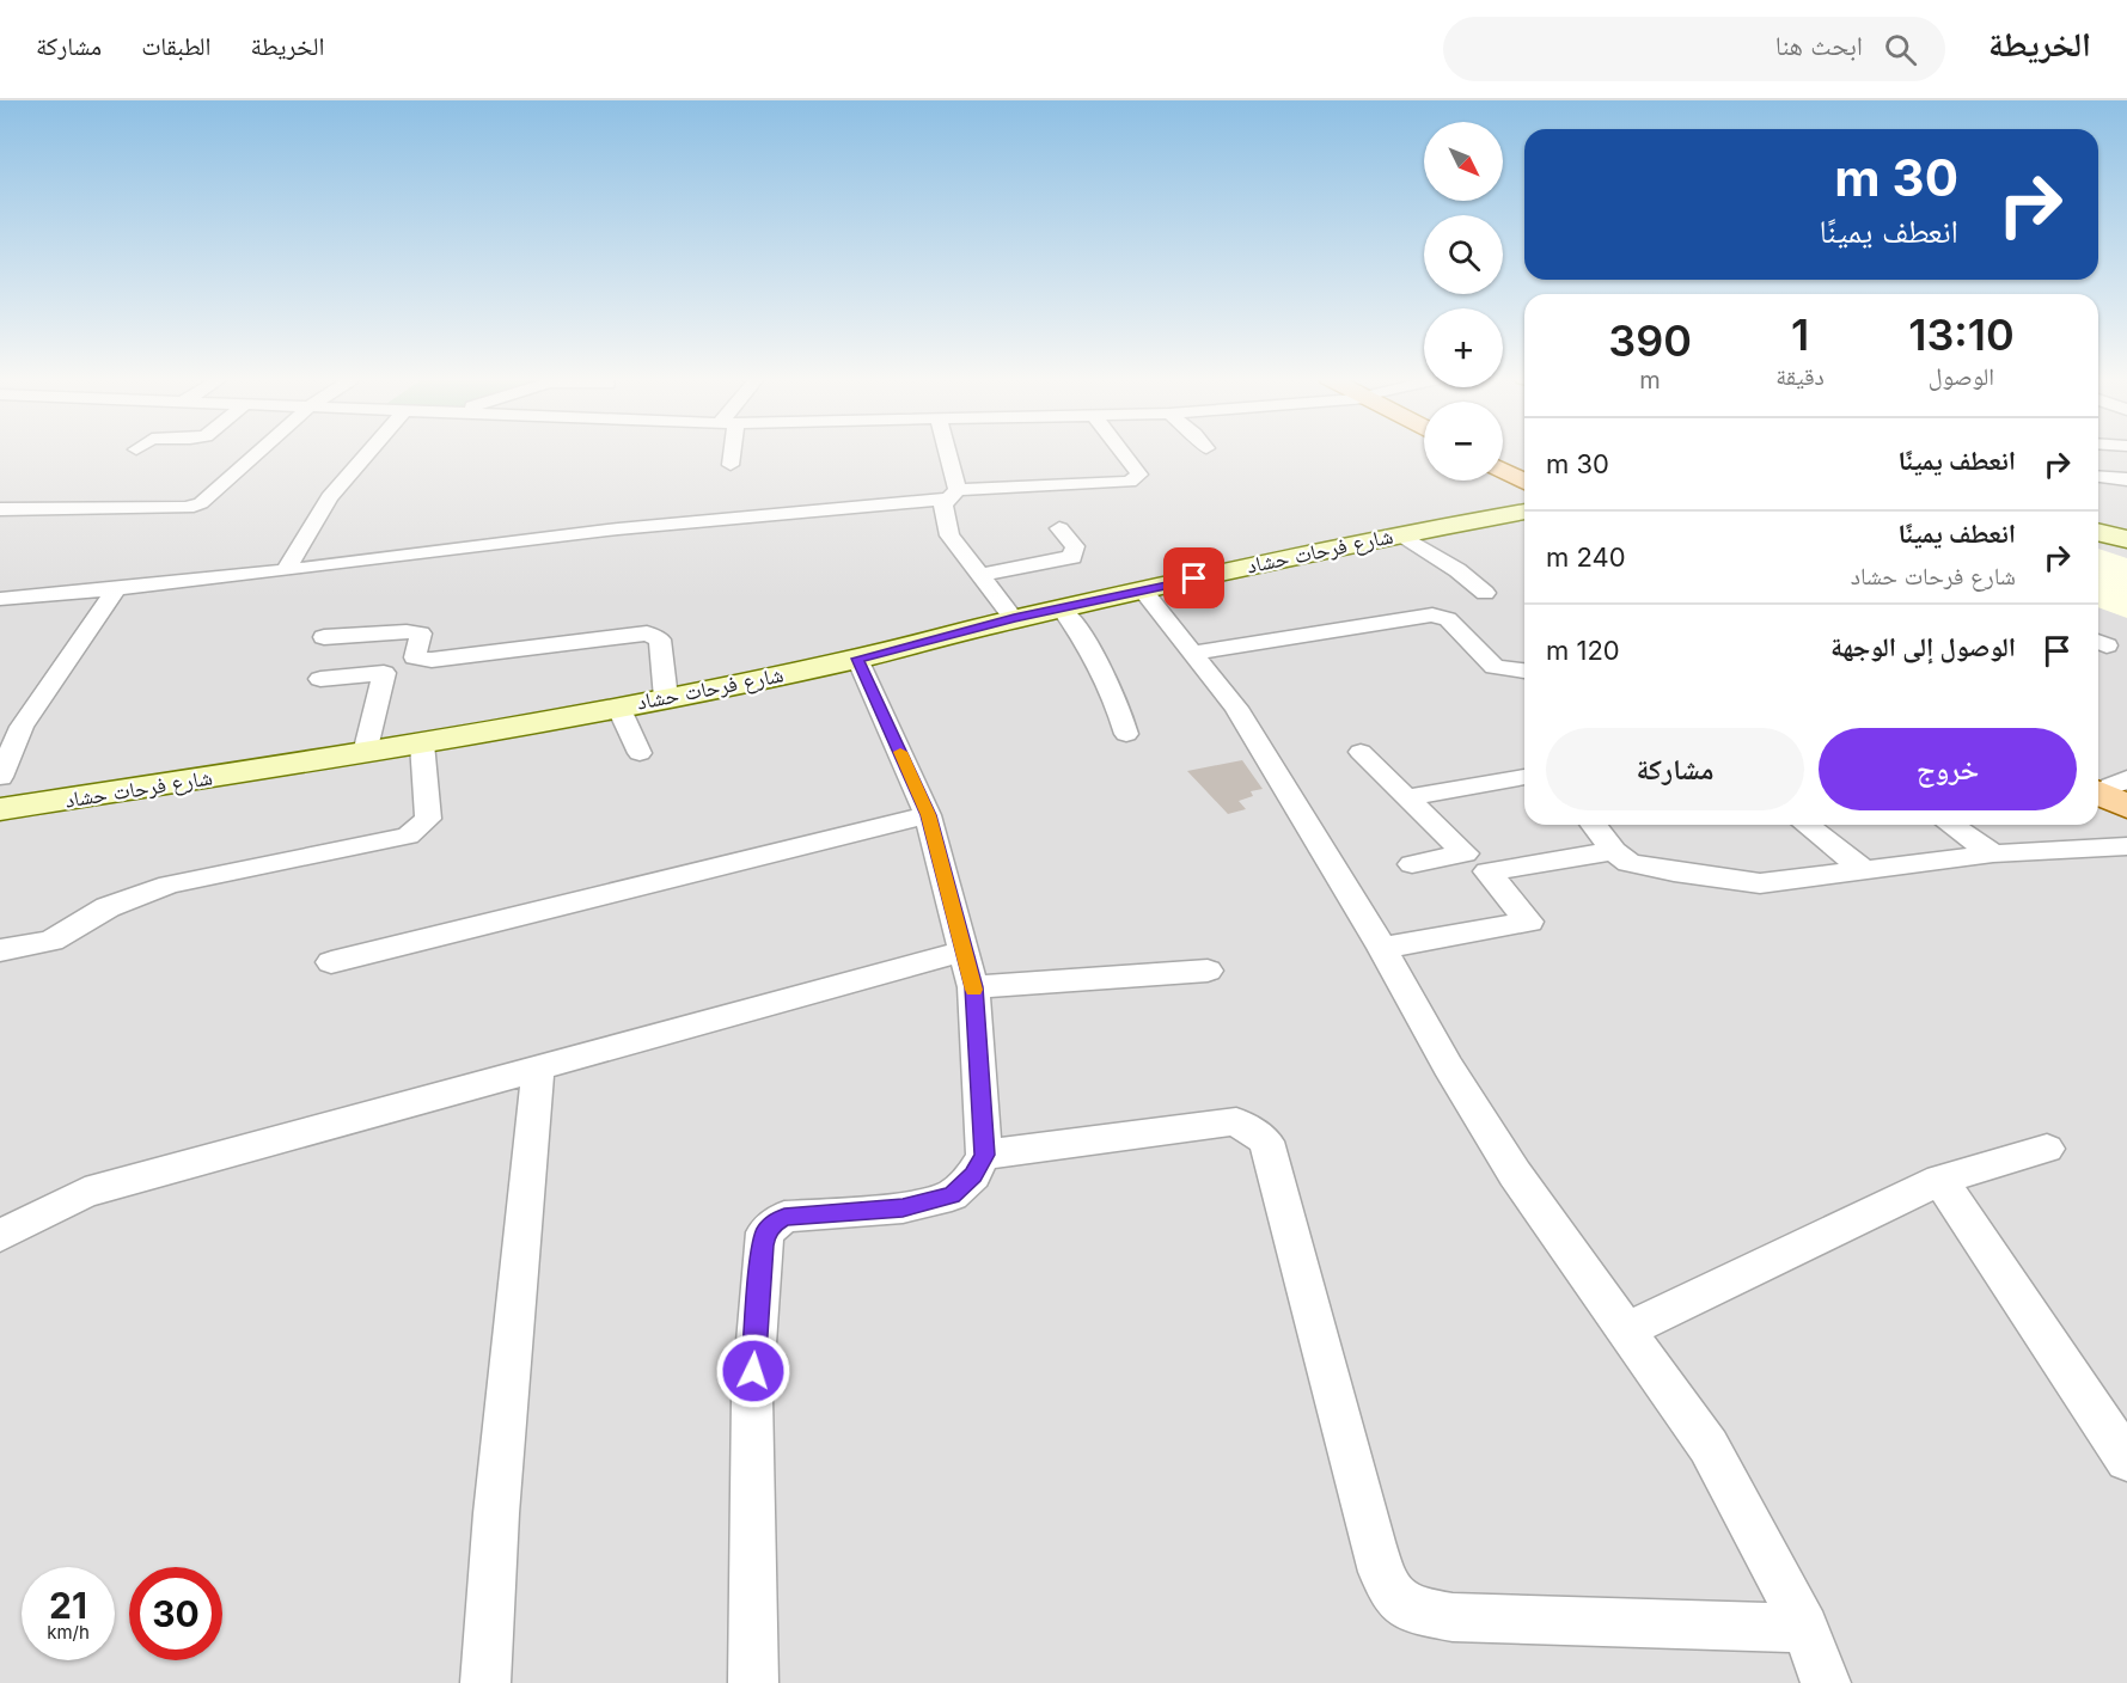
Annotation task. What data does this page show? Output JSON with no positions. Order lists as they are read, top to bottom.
{
  "streets": {
    "street": ["شارع فرحات حشاد"]
  },
  "north": "bottom right",
  "page": {
    "header": "الخريطة",
    "search": "ابحث هنا",
    "nav": ["الخريطة", "الطبقات", "مشاركة"],
    "map_buttons": ["+", "−"],
    "turn": ["30 m", "انعطف يمينًا"],
    "eta": [
      "13:10",
      "الوصول",
      "1",
      "دقيقة",
      "390",
      "m"
    ],
    "list": [
      {
        "name": "انعطف يمينًا",
        "value": "30 m"
      },
      {
        "name": "انعطف يمينًا",
        "note": "شارع فرحات حشاد",
        "value": "240 m"
      },
      {
        "name": "الوصول إلى الوجهة",
        "value": "120 m"
      }
    ],
    "buttons": ["خروج", "مشاركة"],
    "speed": "21 km/h",
    "limit": "30"
  }
}
